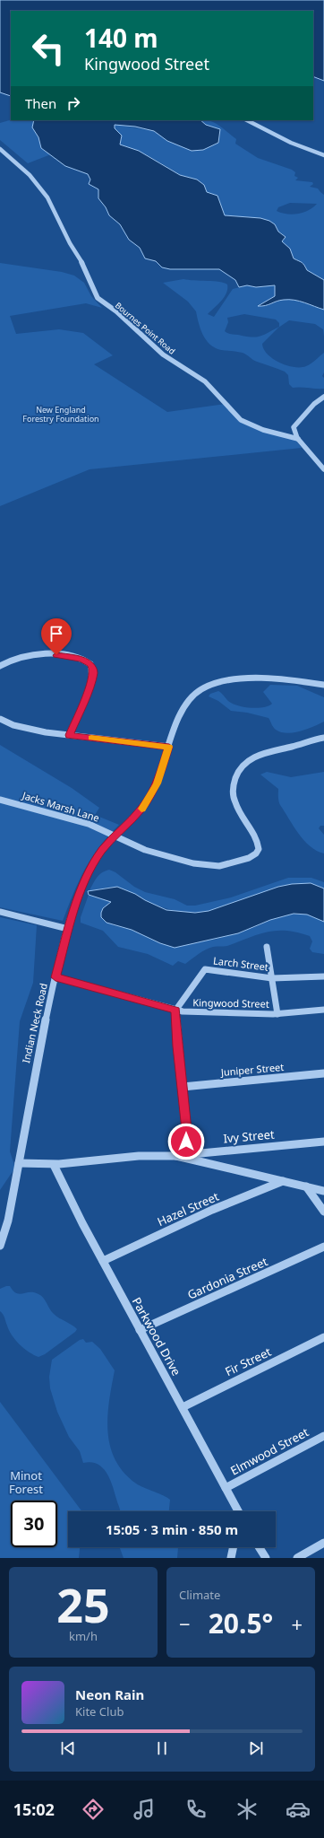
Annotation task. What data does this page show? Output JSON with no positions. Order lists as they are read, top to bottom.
{
  "streets": {
    "street": [
      "Bournes Point Road",
      "Jacks Marsh Lane",
      "Larch Street",
      "Kingwood Street",
      "Indian Neck Road",
      "Juniper Street",
      "Ivy Street",
      "Hazel Street",
      "Gardonia Street",
      "Parkwood Drive",
      "Fir Street",
      "Elmwood Street"
    ]
  },
  "crossings": [
    ["Jacks Marsh Lane", "Indian Neck Road"],
    ["Larch Street", "Kingwood Street"],
    ["Kingwood Street", "Indian Neck Road"],
    ["Hazel Street", "Parkwood Drive"],
    ["Gardonia Street", "Parkwood Drive"],
    ["Parkwood Drive", "Fir Street"],
    ["Parkwood Drive", "Elmwood Street"]
  ],
  "parks": ["New England Forestry Foundation", "Minot Forest"],
  "page": {
    "turn": ["140 m", "Kingwood Street"],
    "then": "Then",
    "limit": "30",
    "trip": "15:05 · 3 min · 850 m",
    "tile": [
      ["25", "km/h"],
      "Climate"
    ],
    "heat": ["−", "20.5°", "+"],
    "song": ["Neon Rain", "Kite Club"],
    "tabs": "15:02"
  }
}
